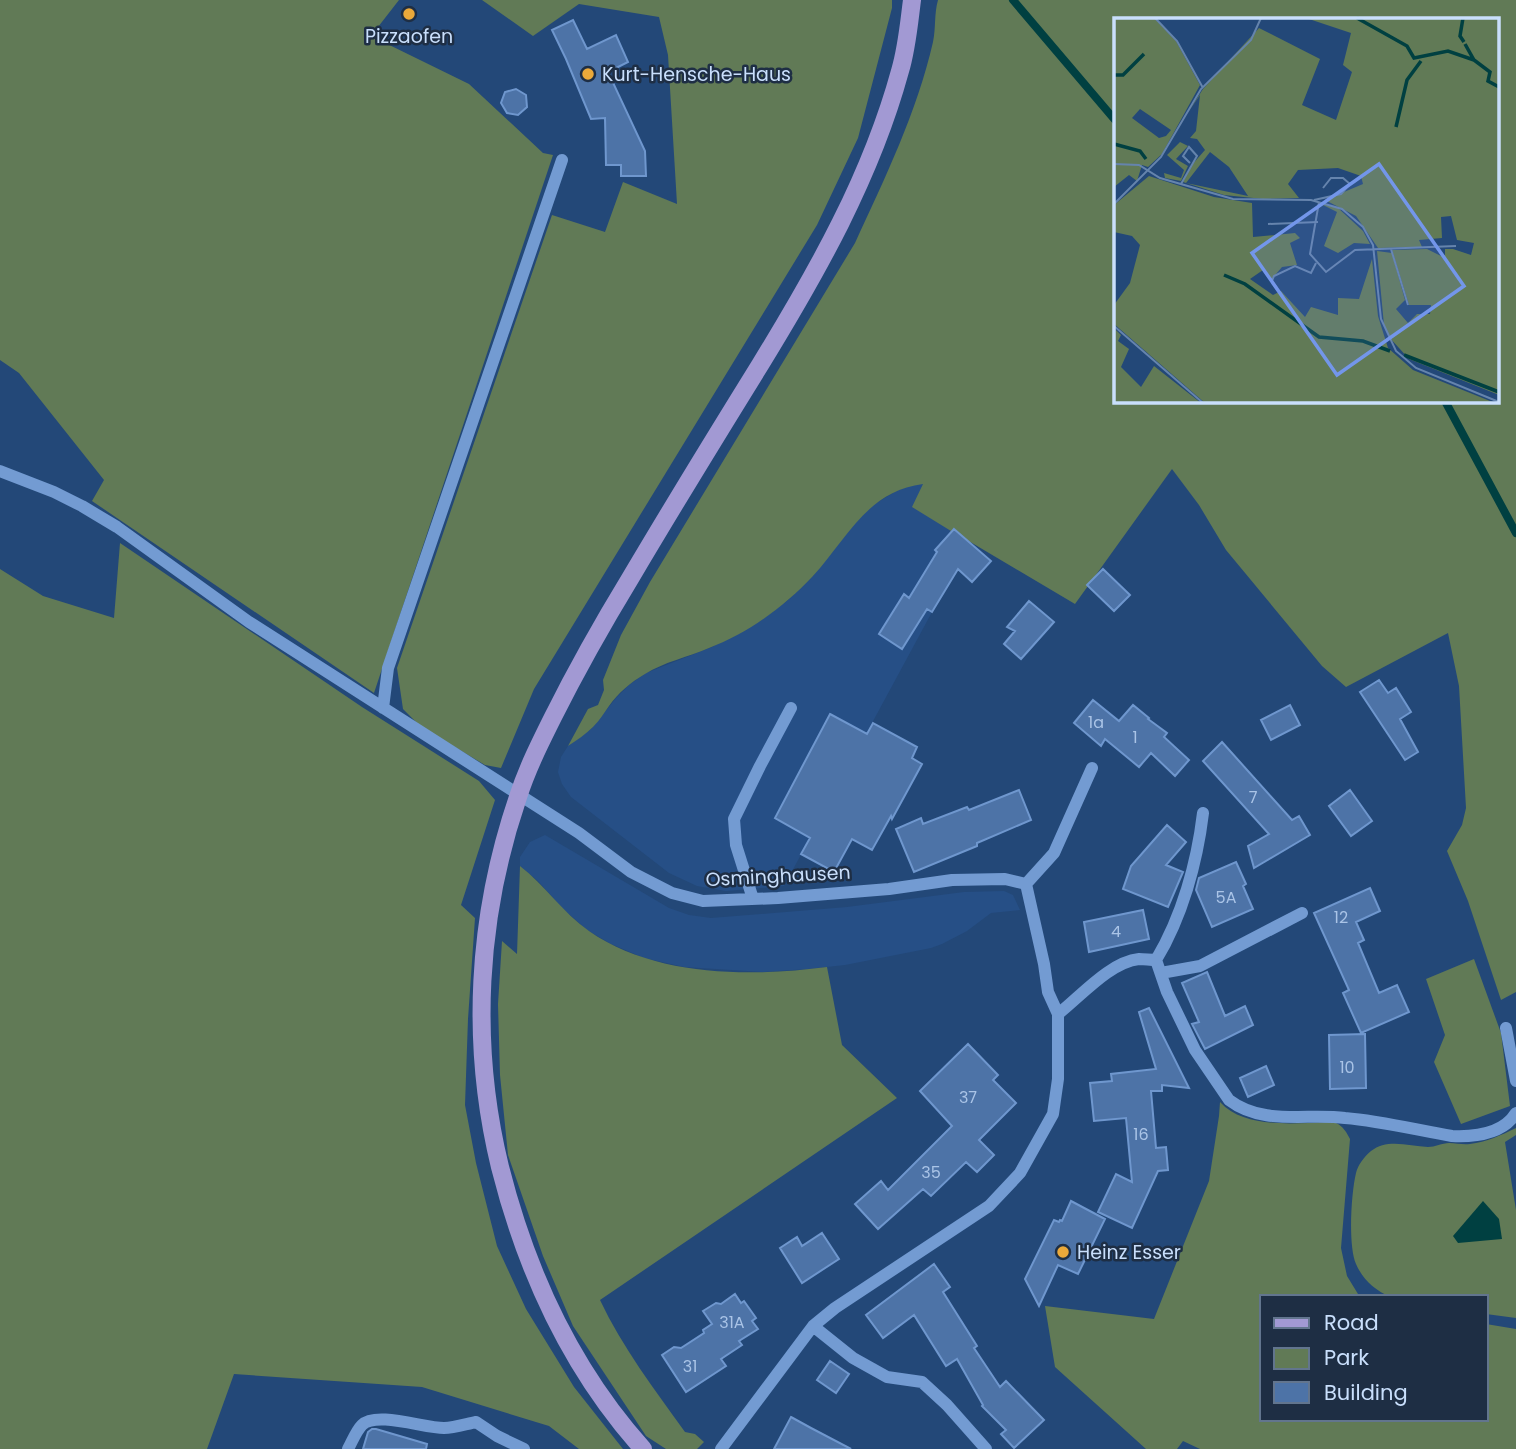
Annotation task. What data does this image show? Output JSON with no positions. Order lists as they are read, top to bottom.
{
  "streets": {
    "street": ["Osminghausen"]
  },
  "places": ["Pizzaofen", "Kurt-Hensche-Haus", "Heinz Esser"],
  "house_numbers": [
    "1a",
    "1",
    "7",
    "5A",
    "12",
    "4",
    "10",
    "37",
    "16",
    "35",
    "31A",
    "31"
  ],
  "legend": ["Road", "Park", "Building"]
}
